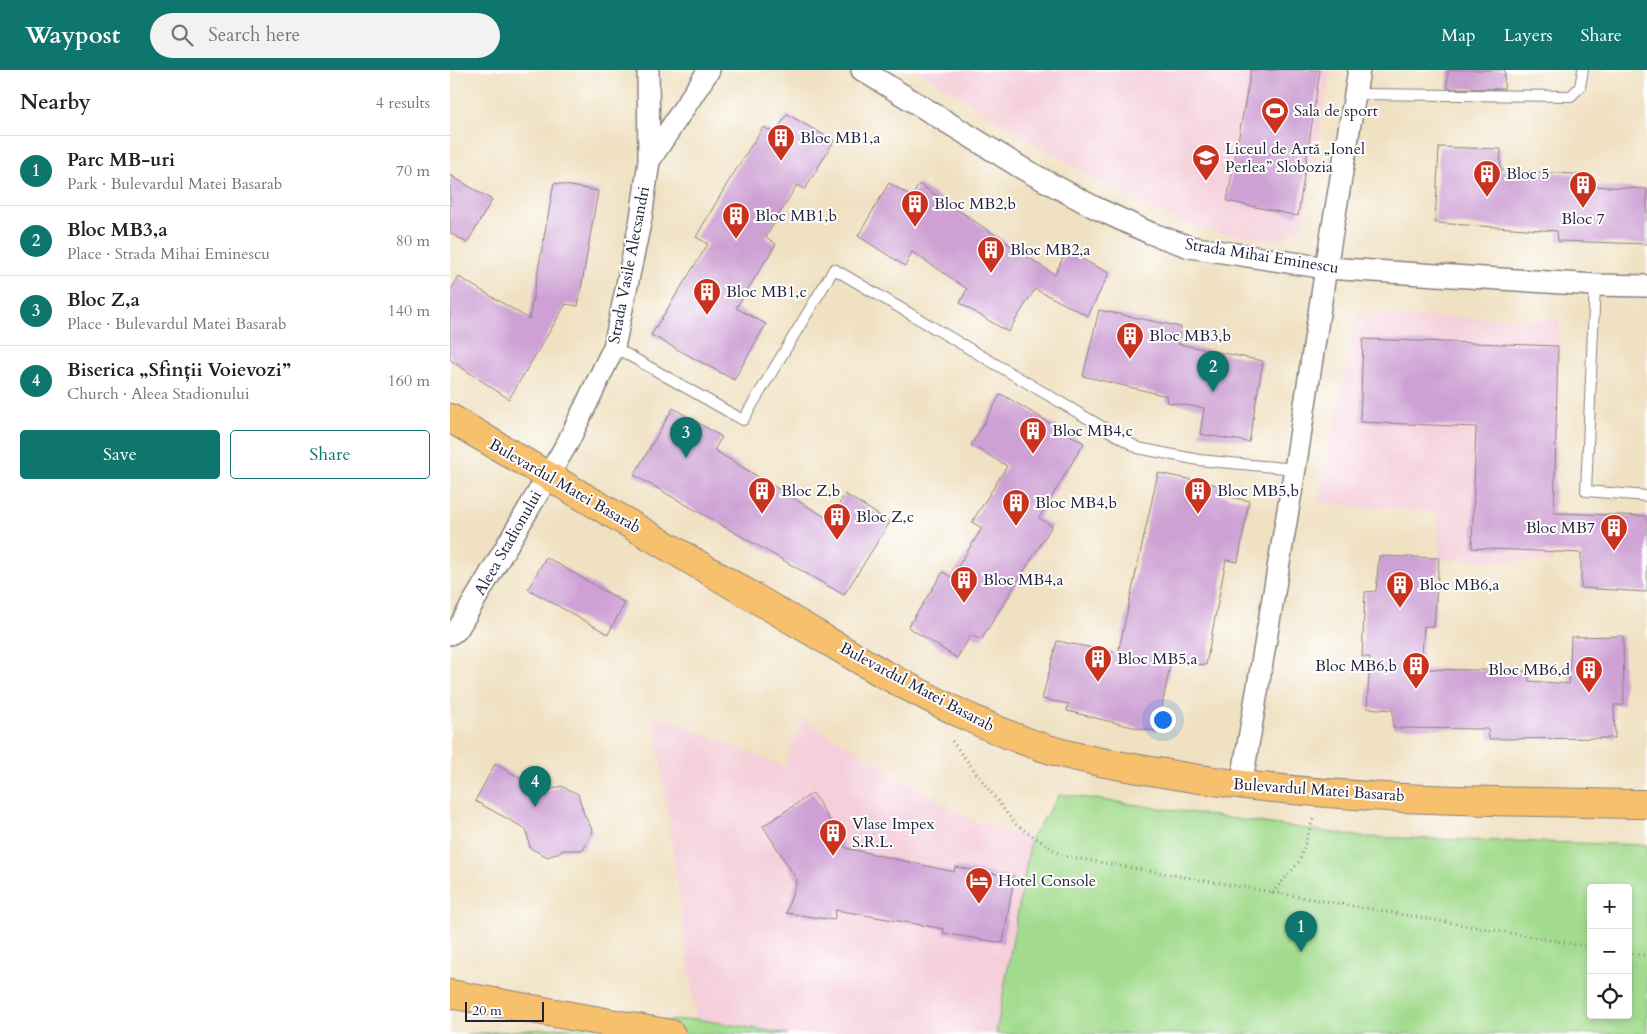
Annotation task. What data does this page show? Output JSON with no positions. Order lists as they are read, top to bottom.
{
  "streets": {
    "main road": ["Bulevardul Matei Basarab"],
    "street": ["Strada Mihai Eminescu", "Strada Vasile Alecsandri", "Aleea Stadionului"]
  },
  "crossings": [
    ["Strada Vasile Alecsandri", "Bulevardul Matei Basarab"],
    ["Strada Vasile Alecsandri", "Aleea Stadionului"],
    ["Bulevardul Matei Basarab", "Aleea Stadionului"]
  ],
  "places": {
    "sports": ["Sala de sport"],
    "building": [
      "Bloc MB1,a",
      "Bloc 5",
      "Bloc 7",
      "Bloc MB2,b",
      "Bloc MB1,b",
      "Bloc MB2,a",
      "Bloc MB1,c",
      "Bloc MB3,b",
      "Bloc MB4,c",
      "Bloc Z,b",
      "Bloc MB5,b",
      "Bloc MB4,b",
      "Bloc Z,c",
      "Bloc MB7",
      "Bloc MB4,a",
      "Bloc MB6,a",
      "Bloc MB5,a",
      "Bloc MB6,b",
      "Bloc MB6,d",
      "Vlase Impex S.R.L."
    ],
    "school or university": ["Liceul de Artă „Ionel Perlea” Slobozia"],
    "hotel": ["Hotel Console"]
  },
  "scale_bar": "20 m",
  "page": {
    "header": "Waypost",
    "search": "Search here",
    "nav": ["Map", "Layers", "Share"],
    "heading": ["Nearby", "4 results"],
    "list": [
      {
        "mark": "1",
        "name": "Parc MB-uri",
        "note": "Park · Bulevardul Matei Basarab",
        "value": "70 m"
      },
      {
        "mark": "2",
        "name": "Bloc MB3,a",
        "note": "Place · Strada Mihai Eminescu",
        "value": "80 m"
      },
      {
        "mark": "3",
        "name": "Bloc Z,a",
        "note": "Place · Bulevardul Matei Basarab",
        "value": "140 m"
      },
      {
        "mark": "4",
        "name": "Biserica „Sfinții Voievozi”",
        "note": "Church · Aleea Stadionului",
        "value": "160 m"
      }
    ],
    "pins": [
      "2",
      "3",
      "4",
      "1"
    ],
    "buttons": ["Save", "Share"],
    "map_buttons": ["+", "−"],
    "scale": "20 m"
  }
}
